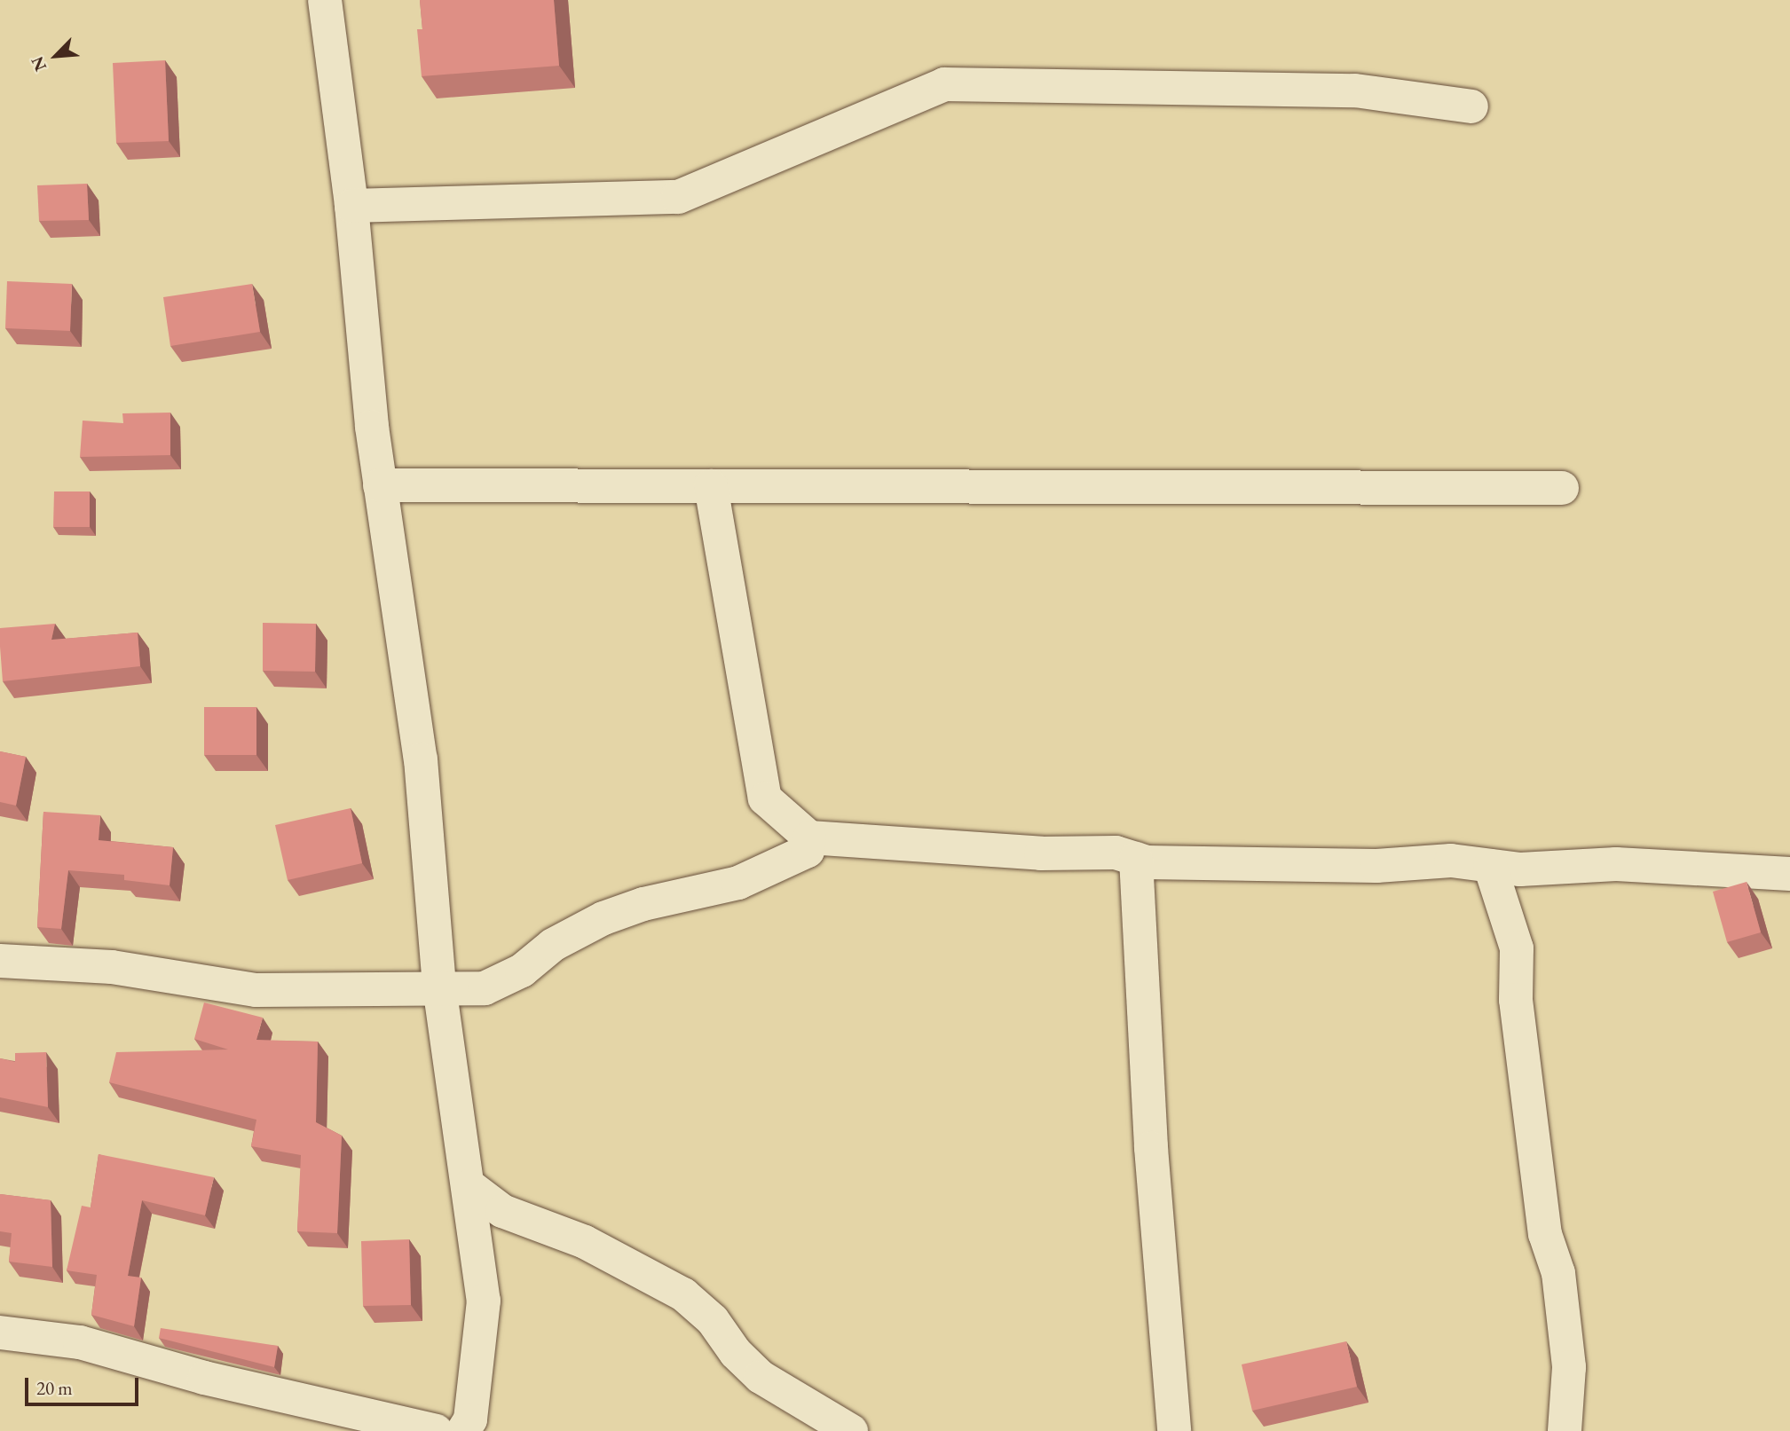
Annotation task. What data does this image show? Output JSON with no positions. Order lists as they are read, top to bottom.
{
  "scale_bar": "20 m",
  "north": "bottom left"
}
